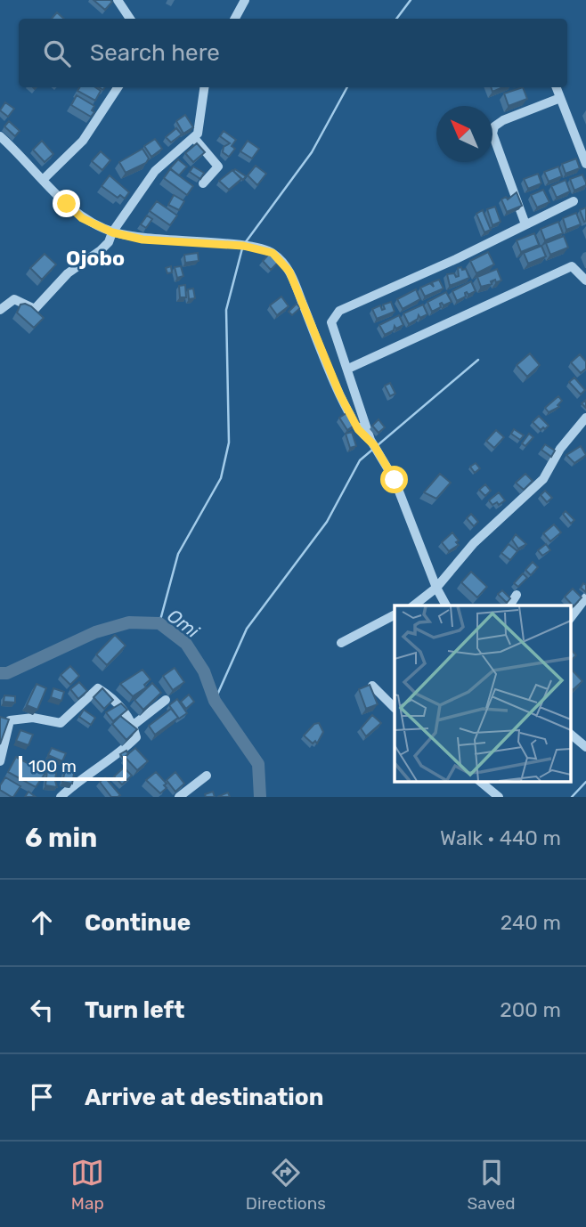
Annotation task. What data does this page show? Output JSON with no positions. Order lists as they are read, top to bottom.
{
  "districts": ["Ojobo"],
  "water": ["Omi"],
  "scale_bar": "100 m",
  "north": "top left",
  "page": {
    "search": "Search here",
    "scale": "100 m",
    "heading": ["6 min", "Walk · 440 m"],
    "list": [
      ["Continue", "240 m"],
      ["Turn left", "200 m"],
      "Arrive at destination"
    ],
    "nav": ["Map", "Directions", "Saved"]
  }
}
